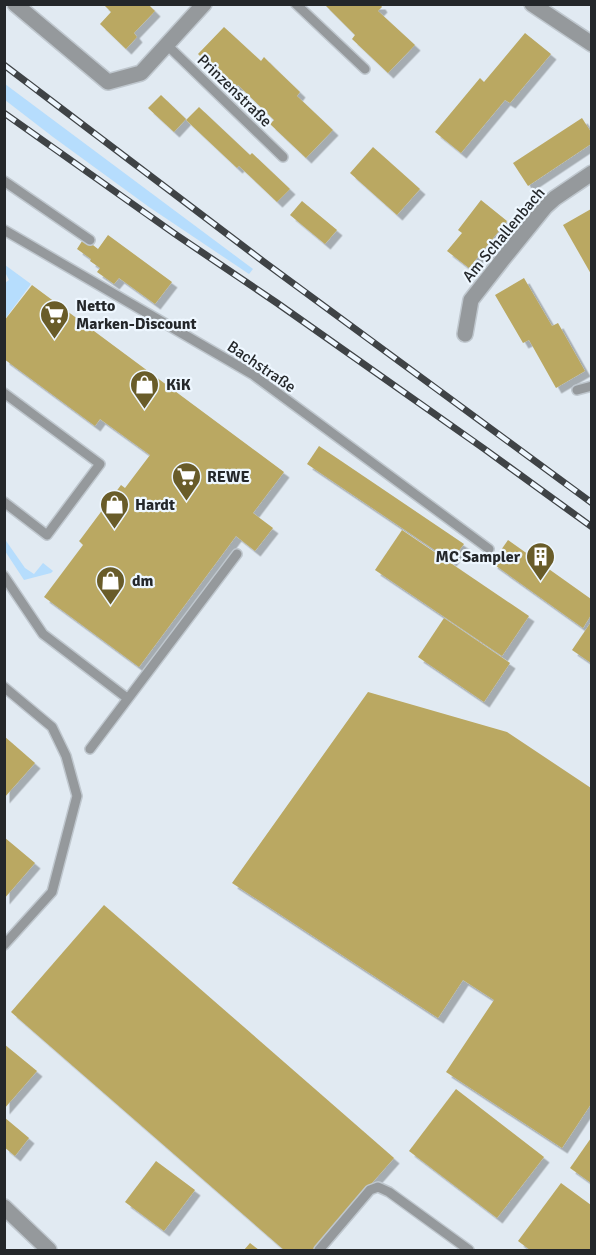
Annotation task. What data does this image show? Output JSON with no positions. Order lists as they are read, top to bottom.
{
  "streets": {
    "street": ["Am Schallenbach"],
    "lane": ["Prinzenstraße", "Bachstraße"]
  },
  "places": {
    "supermarket": ["Netto Marken-Discount", "REWE"],
    "shop": ["KiK", "Hardt", "dm"],
    "building": ["MC Sampler"]
  }
}
